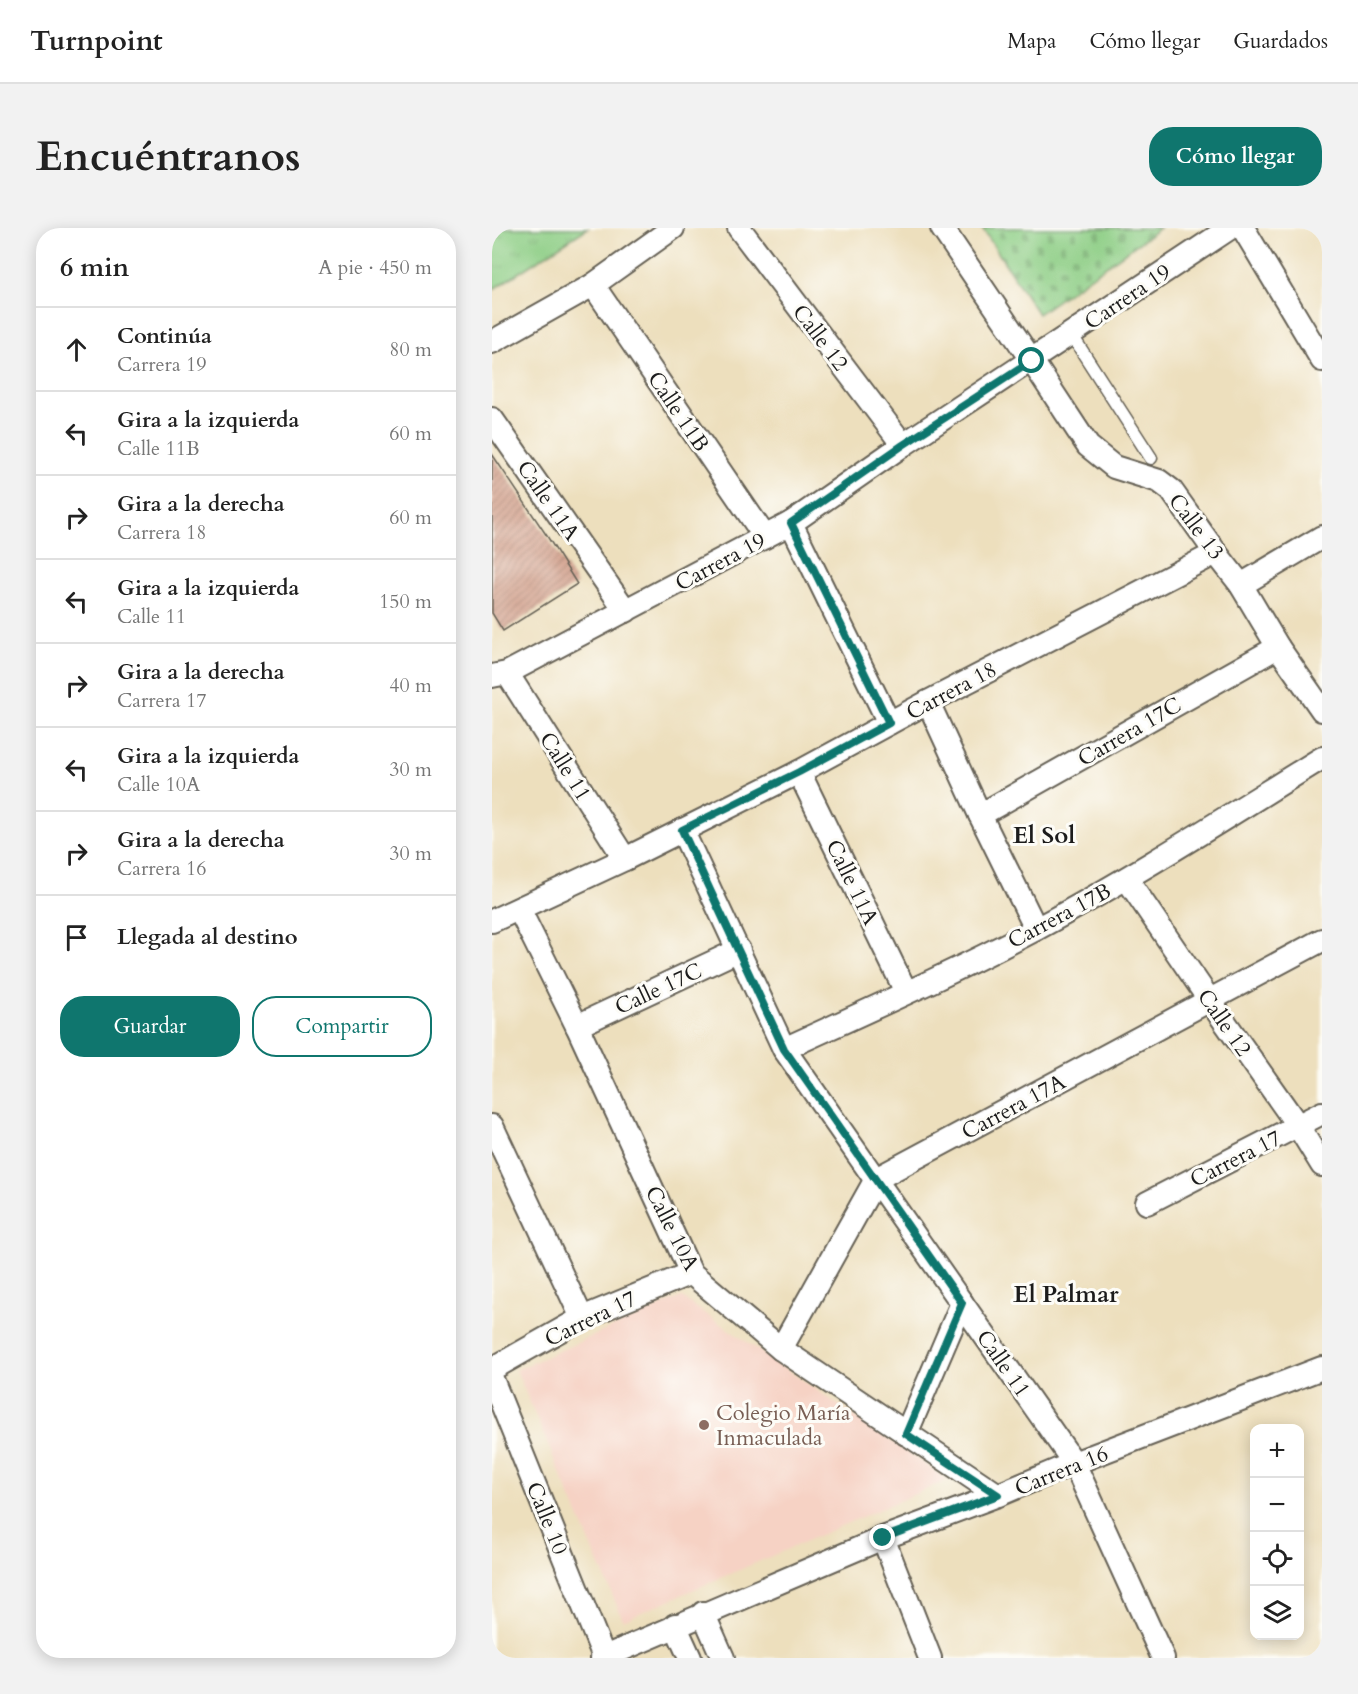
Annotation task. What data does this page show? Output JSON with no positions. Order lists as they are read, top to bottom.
{
  "streets": {
    "street": [
      "Carrera 19",
      "Calle 12",
      "Calle 11B",
      "Calle 11A",
      "Calle 13",
      "Carrera 18",
      "Carrera 17C",
      "Calle 11",
      "Carrera 17B",
      "Calle 17C",
      "Carrera 17A",
      "Carrera 17",
      "Calle 10A",
      "Carrera 16",
      "Calle 10"
    ]
  },
  "crossings": [
    ["Carrera 19", "Calle 12"],
    ["Carrera 19", "Calle 11B"],
    ["Carrera 19", "Calle 11A"],
    ["Carrera 19", "Calle 13"],
    ["Carrera 19", "Calle 11"],
    ["Calle 12", "Carrera 17B"],
    ["Calle 12", "Carrera 17A"],
    ["Calle 12", "Carrera 17"],
    ["Calle 11A", "Carrera 18"],
    ["Calle 11A", "Carrera 17B"],
    ["Calle 13", "Carrera 18"],
    ["Calle 13", "Carrera 17C"],
    ["Carrera 18", "Calle 11"],
    ["Carrera 18", "Calle 10A"],
    ["Calle 11", "Carrera 17B"],
    ["Calle 11", "Calle 17C"],
    ["Calle 11", "Carrera 17A"],
    ["Calle 11", "Carrera 16"],
    ["Calle 17C", "Calle 10A"],
    ["Carrera 17", "Calle 10A"],
    ["Calle 10A", "Carrera 16"],
    ["Carrera 16", "Calle 10"]
  ],
  "districts": ["El Sol", "El Palmar"],
  "places": ["Colegio María Inmaculada"],
  "page": {
    "header": "Turnpoint",
    "nav": ["Mapa", "Cómo llegar", "Guardados"],
    "buttons": [
      "Cómo llegar",
      ["Guardar", "Compartir"]
    ],
    "title": "Encuéntranos",
    "heading": ["6 min", "A pie · 450 m"],
    "list": [
      ["Continúa", "Carrera 19", "80 m"],
      ["Gira a la izquierda", "Calle 11B", "60 m"],
      ["Gira a la derecha", "Carrera 18", "60 m"],
      ["Gira a la izquierda", "Calle 11", "150 m"],
      ["Gira a la derecha", "Carrera 17", "40 m"],
      ["Gira a la izquierda", "Calle 10A", "30 m"],
      ["Gira a la derecha", "Carrera 16", "30 m"],
      "Llegada al destino"
    ],
    "map_buttons": ["+", "−"]
  }
}
